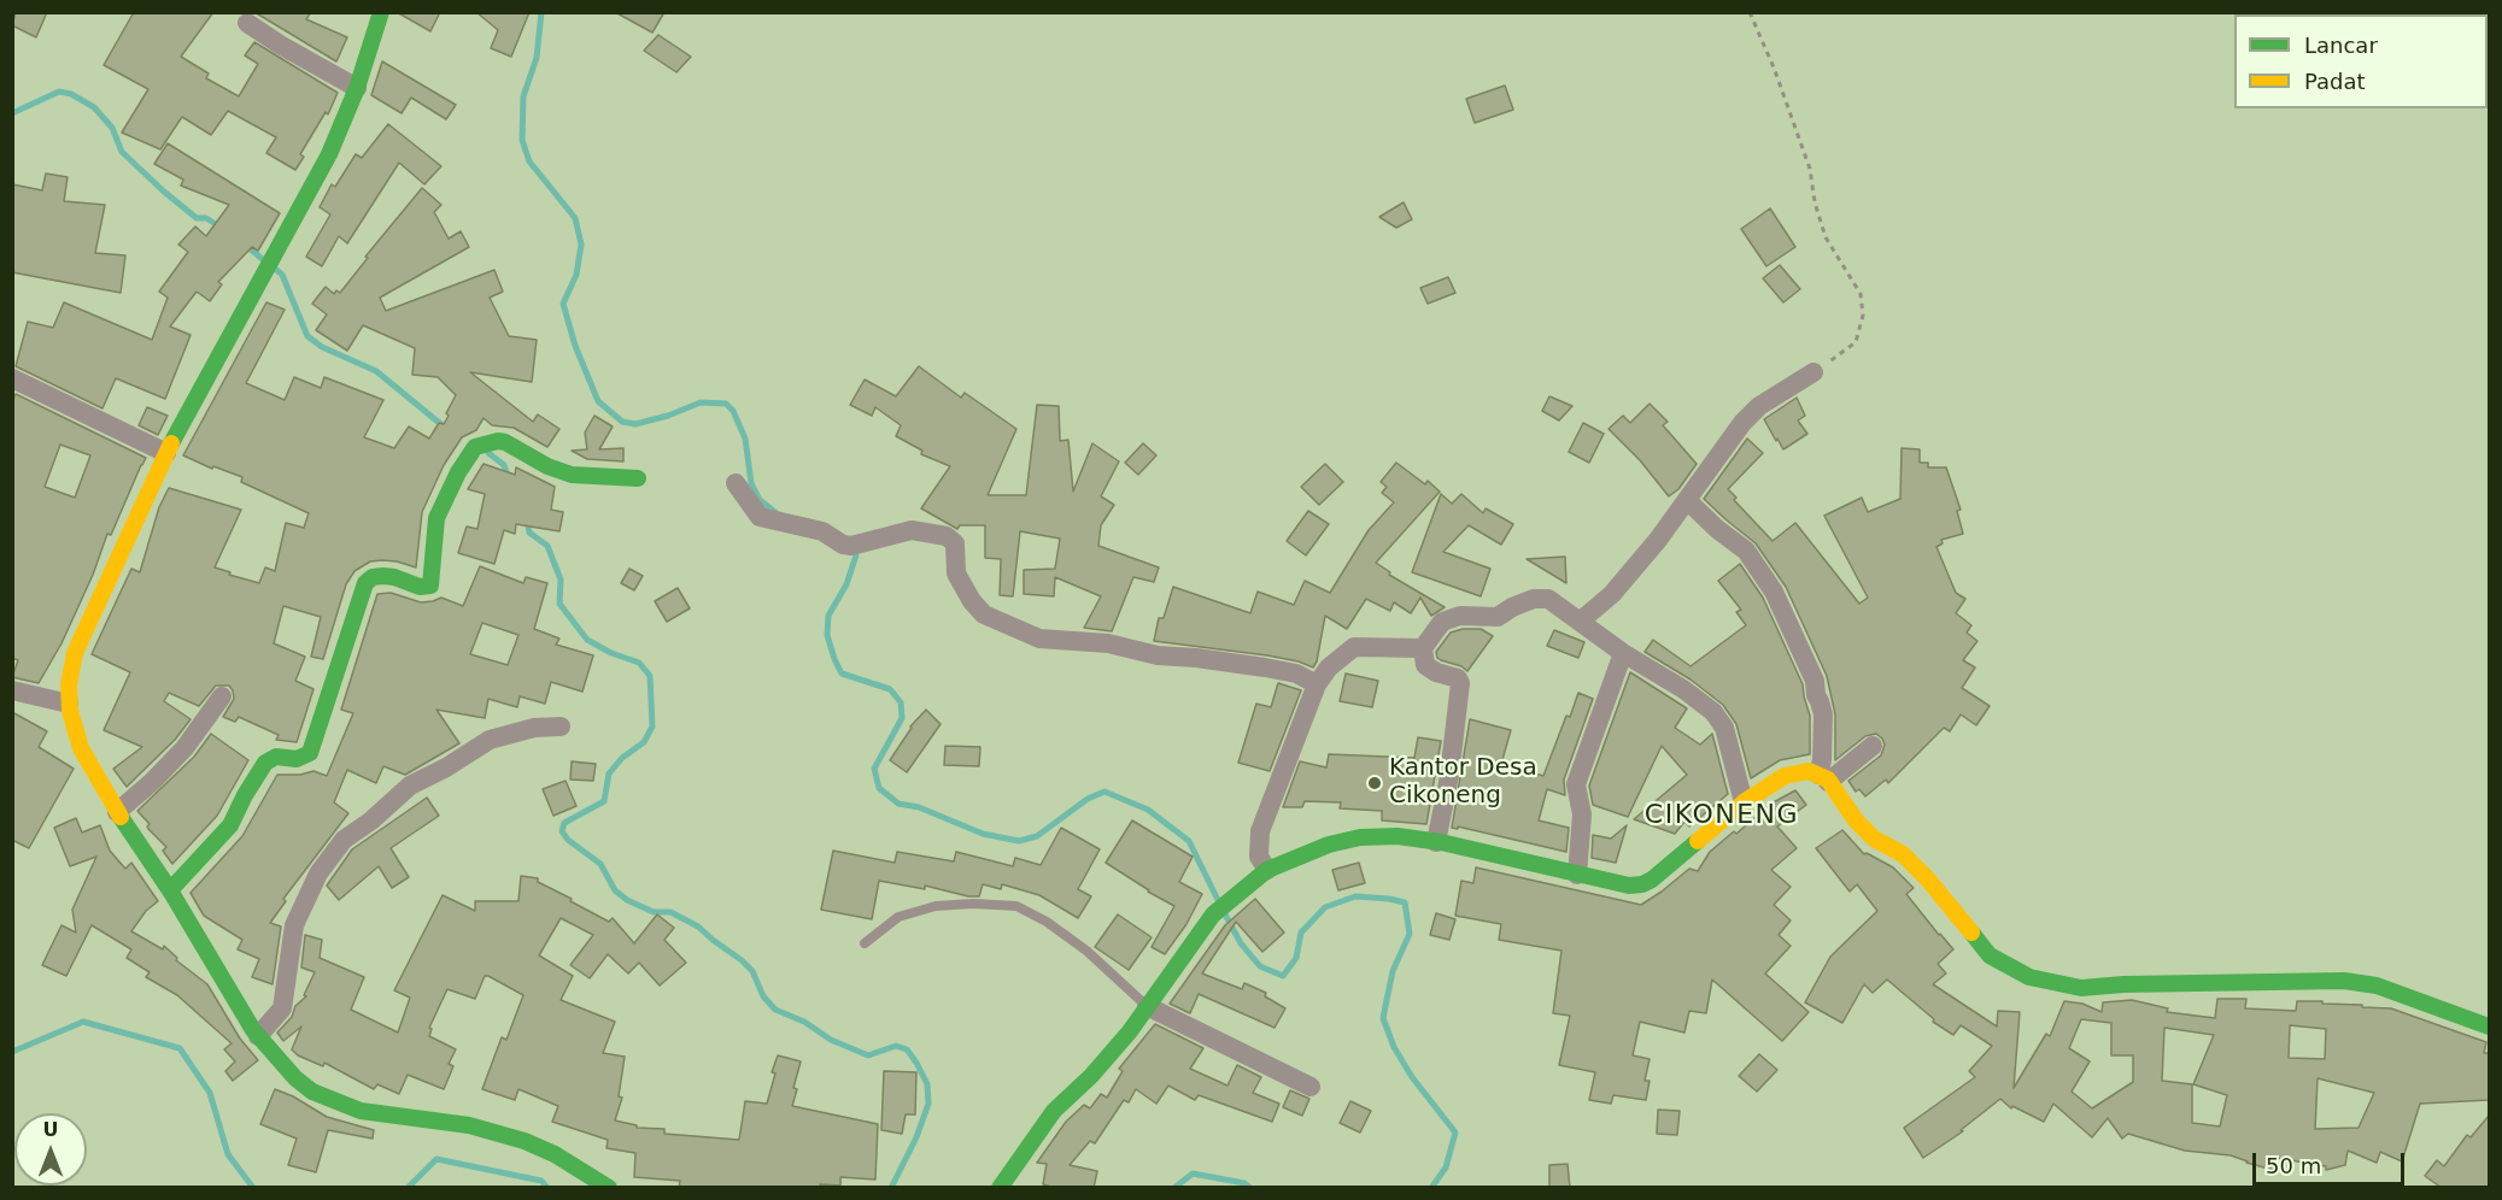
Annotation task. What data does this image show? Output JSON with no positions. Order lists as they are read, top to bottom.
{
  "districts": ["CIKONENG"],
  "places": ["Kantor Desa Cikoneng"],
  "legend": ["Lancar", "Padat"],
  "scale_bar": "50 m",
  "north": "top"
}
